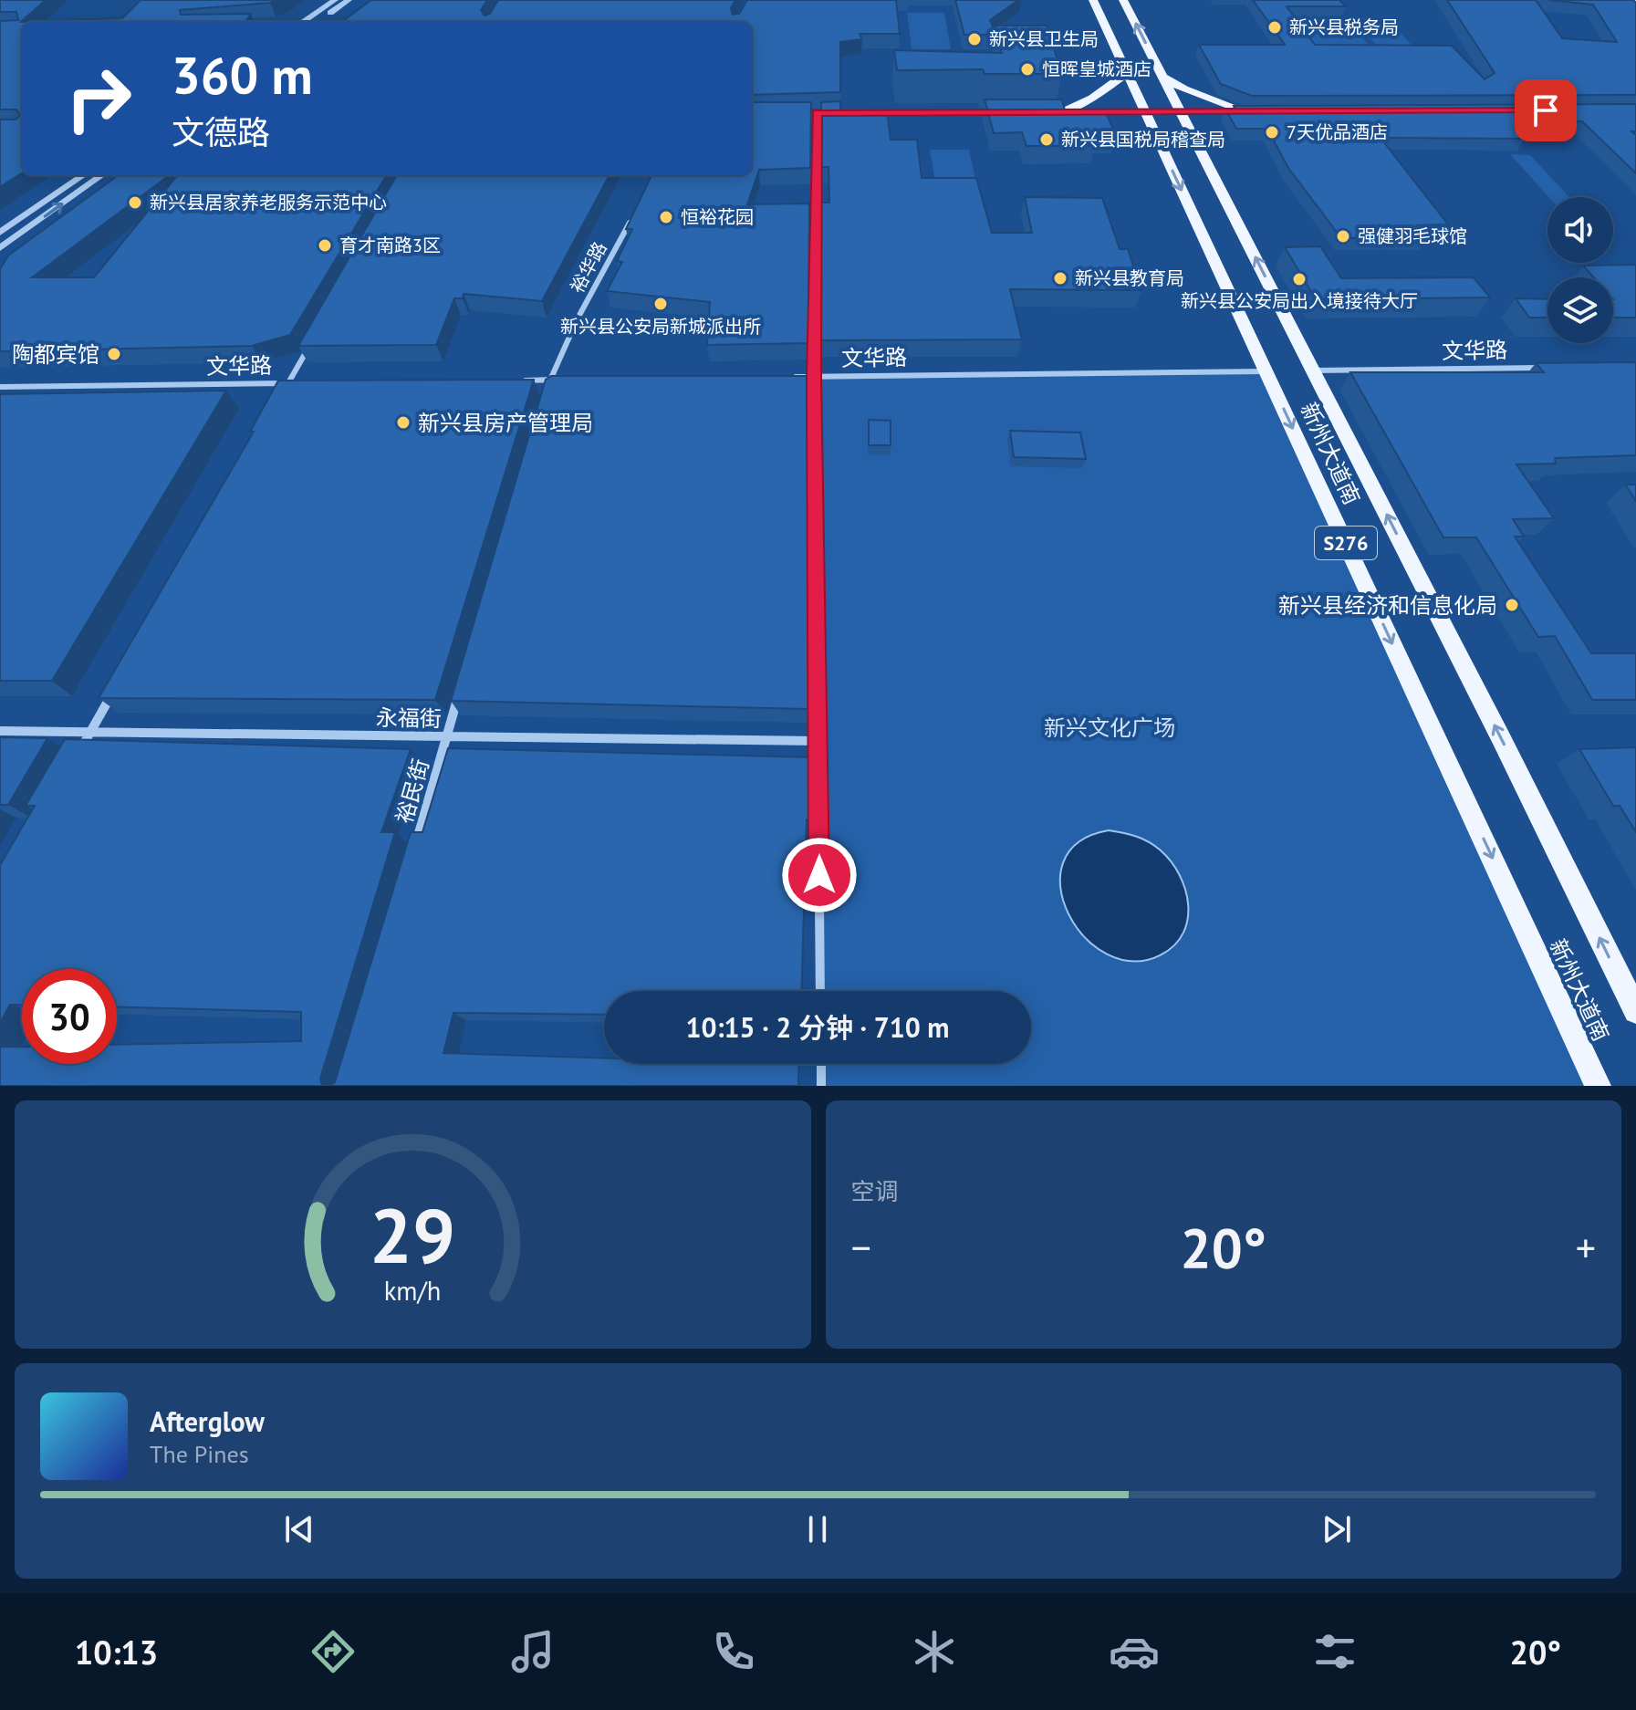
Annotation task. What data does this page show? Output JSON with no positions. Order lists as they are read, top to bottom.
{
  "streets": {
    "main road": ["新州大道南", "S276"],
    "street": [
      "裕华路",
      "文华路",
      "永福街",
      "裕民街"
    ]
  },
  "crossings": [
    ["文华路", "新州大道南"],
    ["永福街", "裕民街"]
  ],
  "parks": ["新兴文化广场"],
  "places": [
    "新兴县税务局",
    "新兴县卫生局",
    "恒晖皇城酒店",
    "7天优品酒店",
    "新兴县国税局稽查局",
    "新兴县居家养老服务示范中心",
    "恒裕花园",
    "强健羽毛球馆",
    "育才南路3区",
    "新兴县教育局",
    "新兴县公安局出入境接待大厅",
    "新兴县公安局新城派出所",
    "陶都宾馆",
    "新兴县房产管理局",
    "新兴县经济和信息化局"
  ],
  "page": {
    "turn": ["360 m", "文德路"],
    "limit": "30",
    "trip": "10:15 · 2 分钟 · 710 m",
    "tile": "空调",
    "heat": ["−", "20°", "+"],
    "song": ["Afterglow", "The Pines"],
    "tabs": ["10:13", "20°"],
    "gauge": ["29", "km/h"]
  }
}
